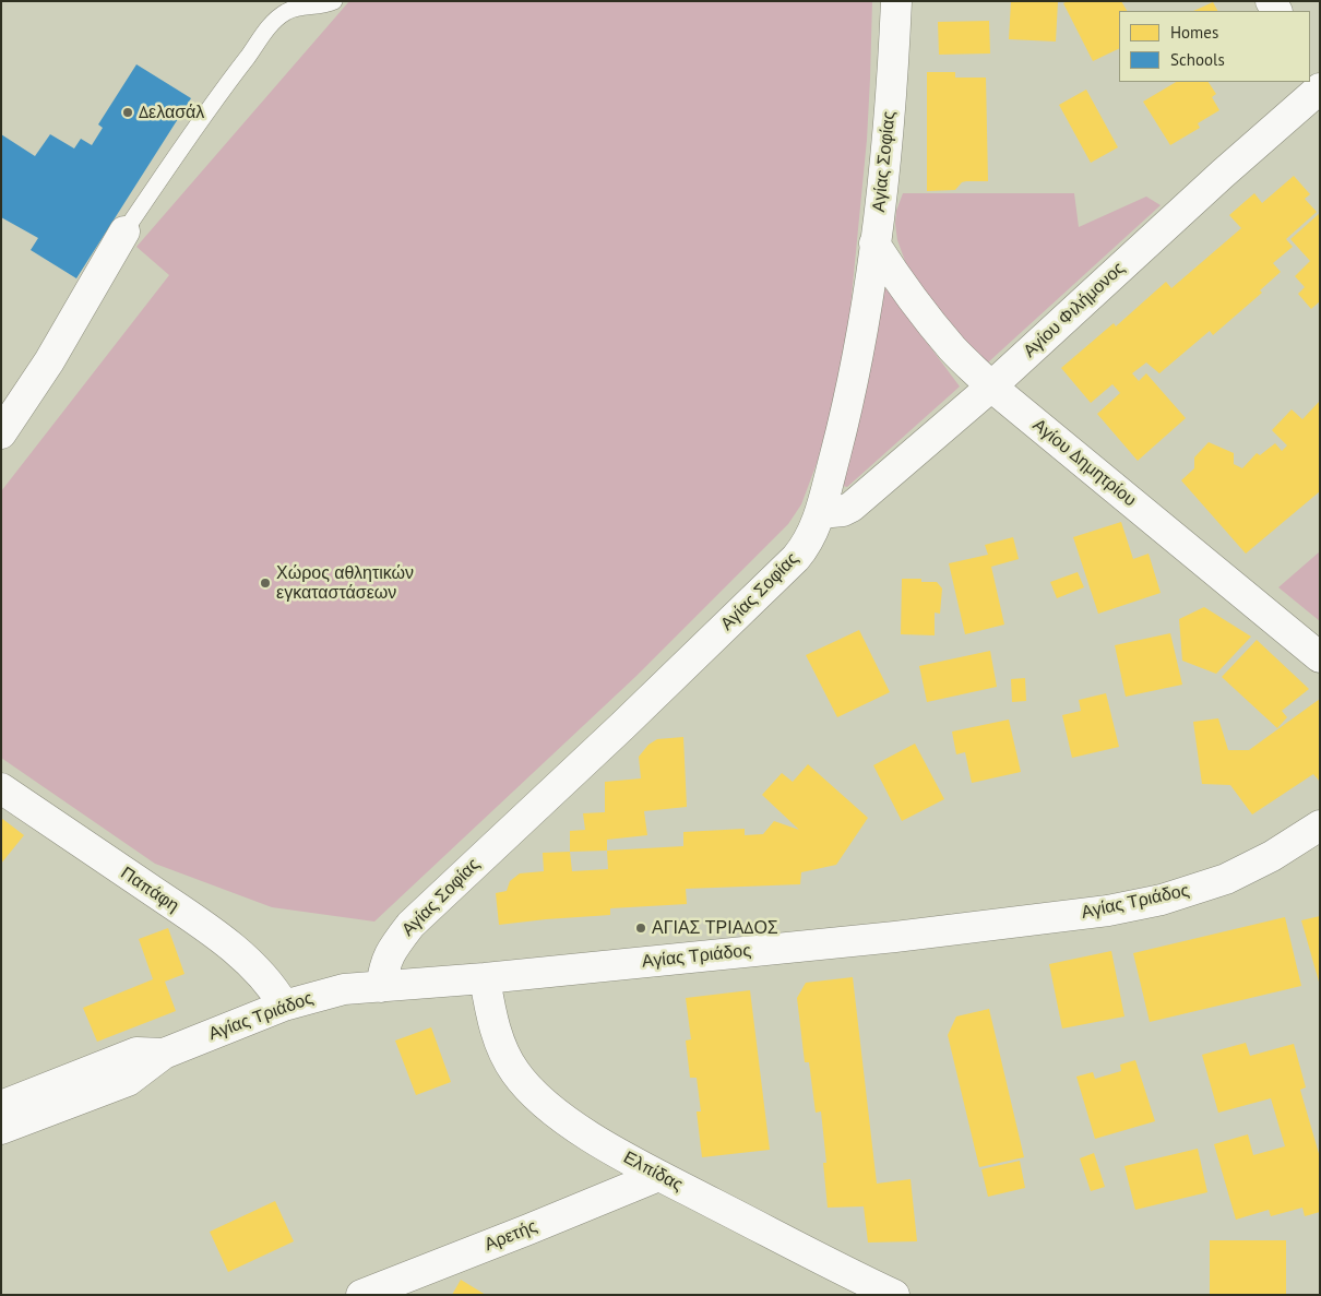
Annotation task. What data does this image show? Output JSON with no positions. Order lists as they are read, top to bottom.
{
  "streets": {
    "street": [
      "Αγίας Σοφίας",
      "Αγίου Φιλήμονος",
      "Αγίου Δημητρίου",
      "Παπάφη",
      "Αγίας Τριάδος",
      "Ελπίδας",
      "Αρετής"
    ]
  },
  "crossings": [
    ["Αγίας Σοφίας", "Αγίου Φιλήμονος"],
    ["Αγίας Σοφίας", "Αγίου Δημητρίου"],
    ["Αγίας Σοφίας", "Αγίας Τριάδος"],
    ["Αγίου Φιλήμονος", "Αγίου Δημητρίου"],
    ["Παπάφη", "Αγίας Τριάδος"],
    ["Αγίας Τριάδος", "Ελπίδας"],
    ["Ελπίδας", "Αρετής"]
  ],
  "places": ["Δελασάλ", "Χώρος αθλητικών εγκαταστάσεων", "ΑΓΙΑΣ ΤΡΙΑΔΟΣ"],
  "legend": ["Homes", "Schools"]
}
